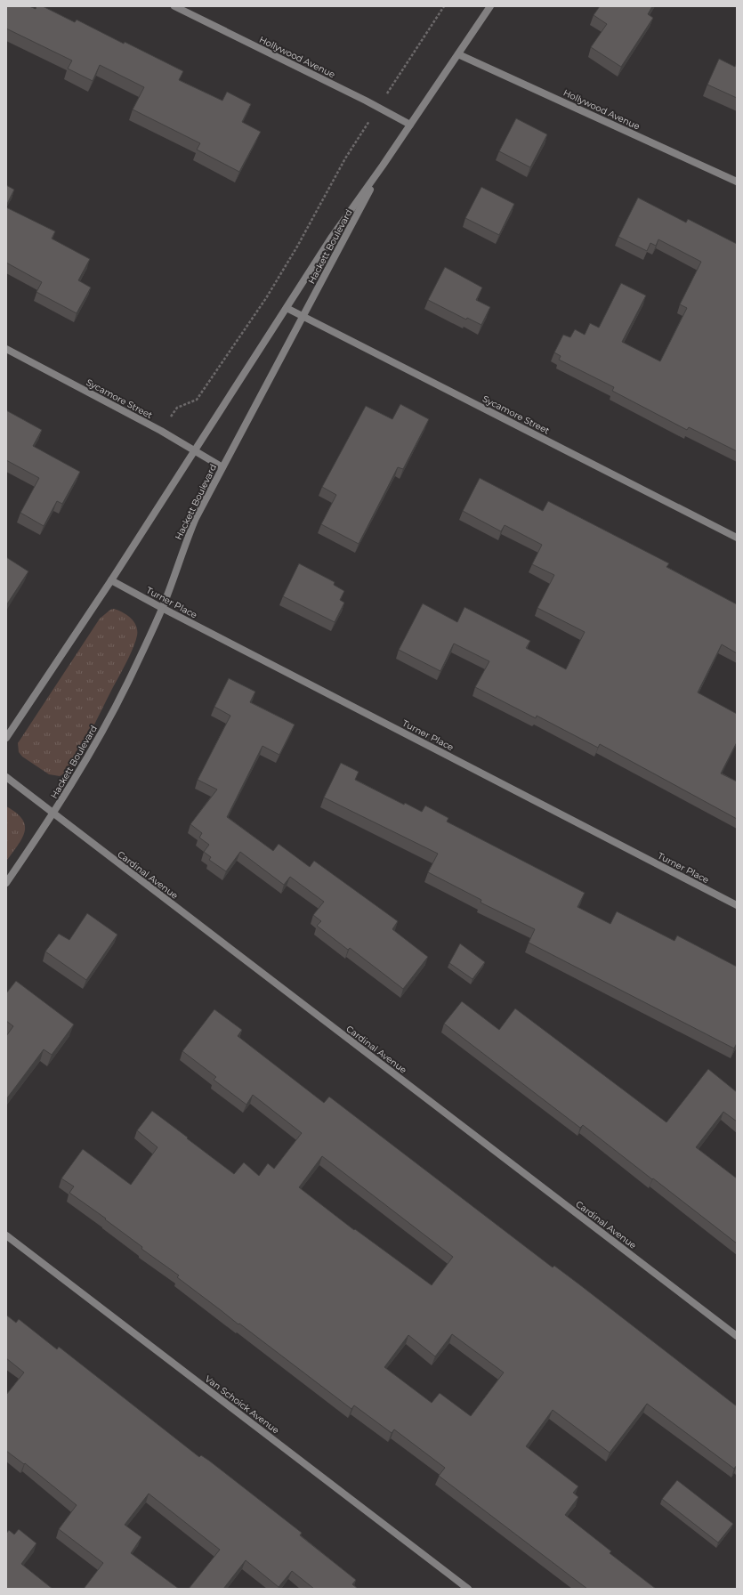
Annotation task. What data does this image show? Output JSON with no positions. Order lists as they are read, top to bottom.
{
  "streets": {
    "street": [
      "Hollywood Avenue",
      "Hackett Boulevard",
      "Sycamore Street",
      "Turner Place",
      "Cardinal Avenue",
      "Van Schoick Avenue"
    ]
  },
  "crossings": [
    ["Hollywood Avenue", "Hackett Boulevard"],
    ["Hackett Boulevard", "Sycamore Street"],
    ["Hackett Boulevard", "Turner Place"],
    ["Hackett Boulevard", "Cardinal Avenue"]
  ]
}
